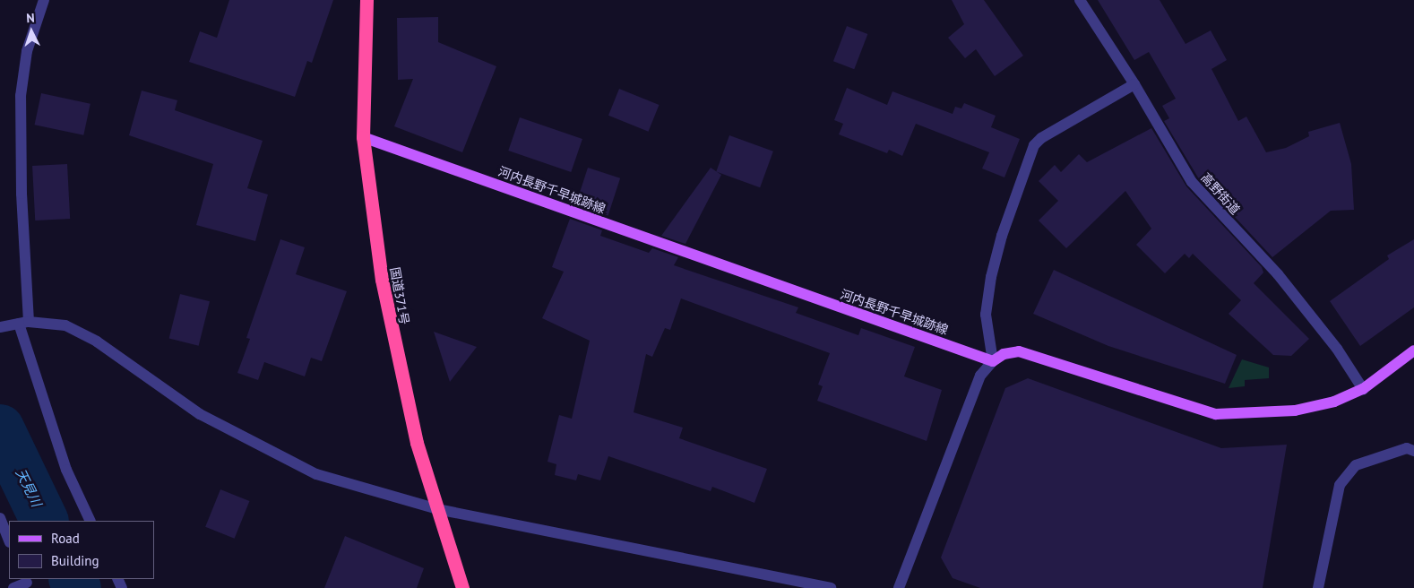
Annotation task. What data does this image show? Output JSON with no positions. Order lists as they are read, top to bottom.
{
  "streets": {
    "highway": ["国道371号"],
    "main road": ["河内長野千早城跡線"],
    "street": ["高野街道"]
  },
  "crossings": [
    ["河内長野千早城跡線", "国道371号"]
  ],
  "water": ["天見川"],
  "legend": ["Road", "Building"],
  "north": "top"
}
